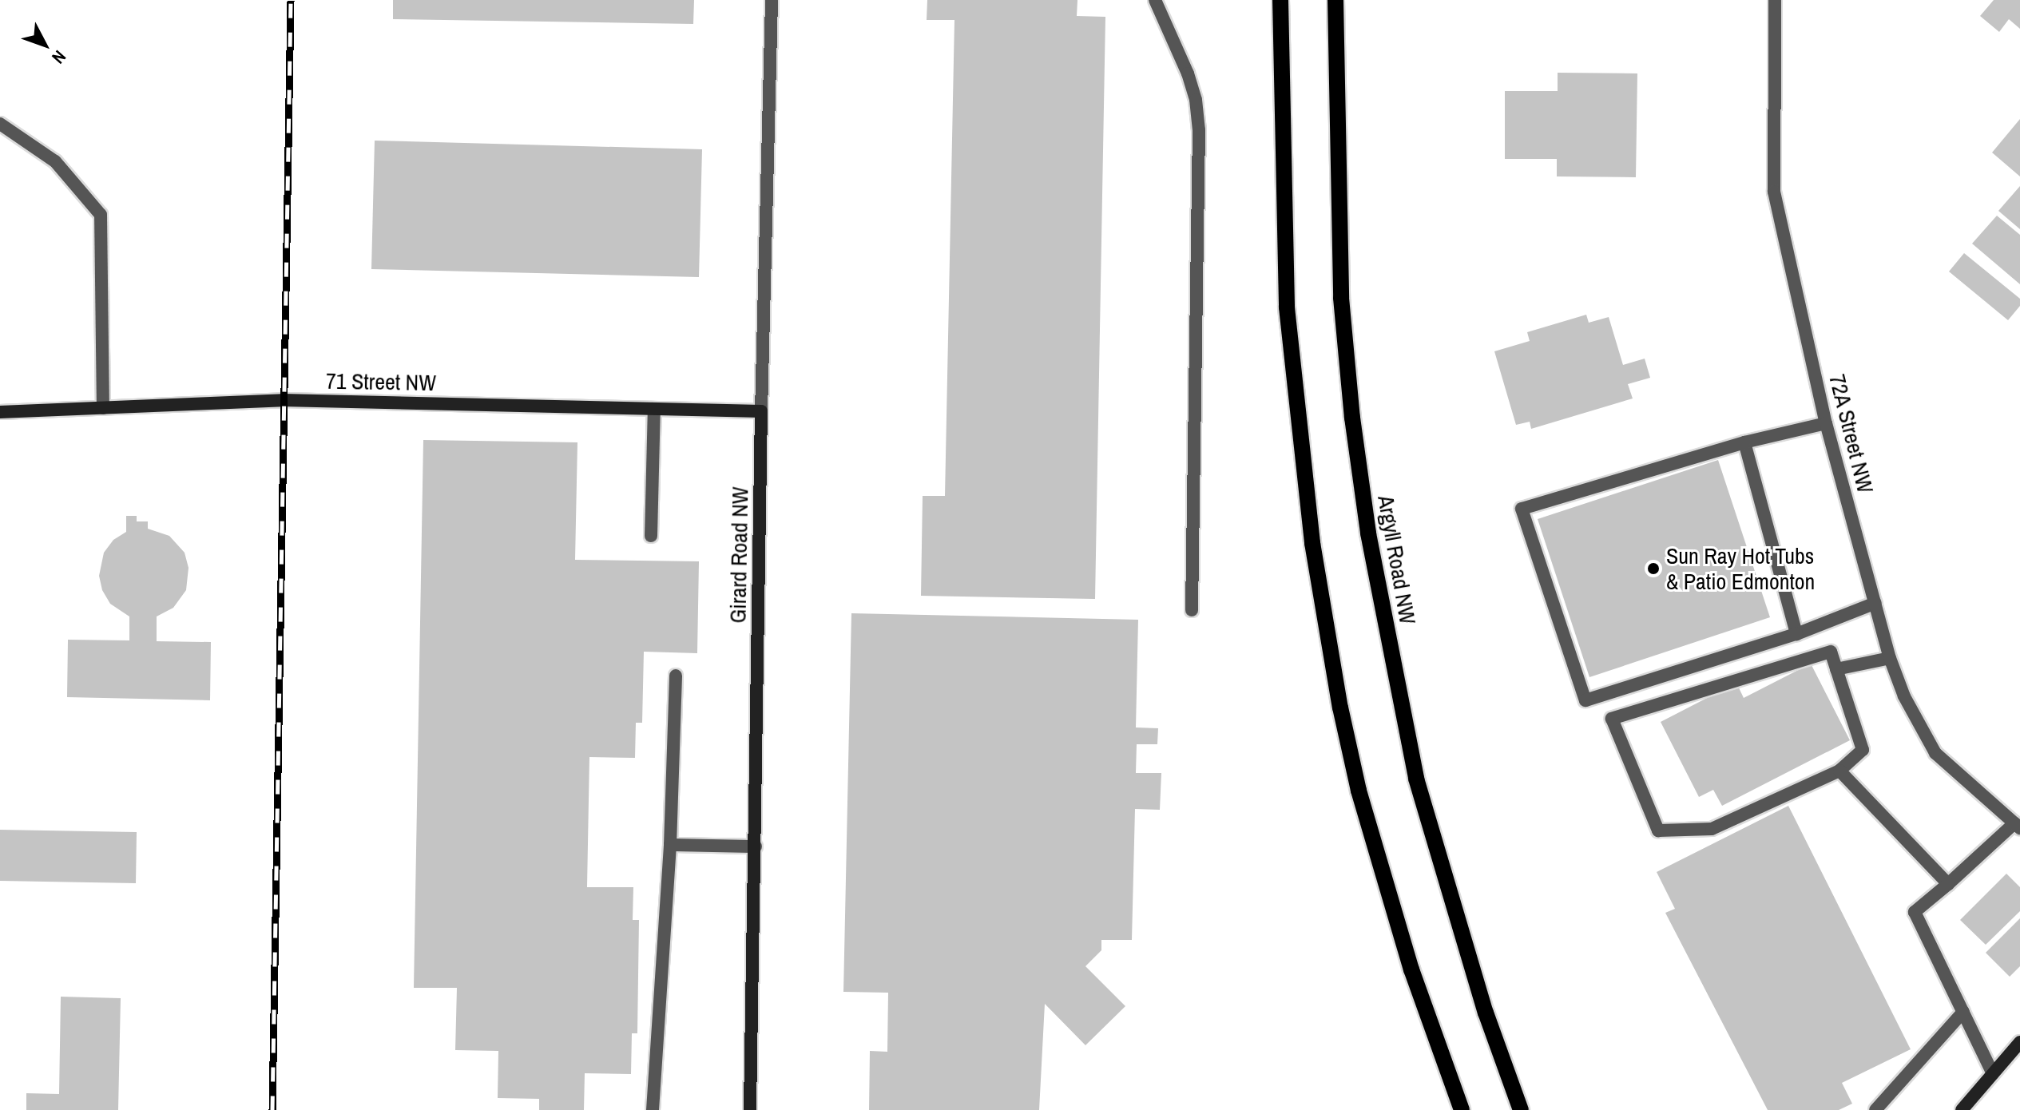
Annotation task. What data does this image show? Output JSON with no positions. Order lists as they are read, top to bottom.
{
  "streets": {
    "main road": ["Argyll Road NW"],
    "street": ["71 Street NW", "72A Street NW", "Girard Road NW"]
  },
  "crossings": [
    ["71 Street NW", "Girard Road NW"]
  ],
  "places": ["Sun Ray Hot Tubs & Patio Edmonton"],
  "north": "bottom right"
}
